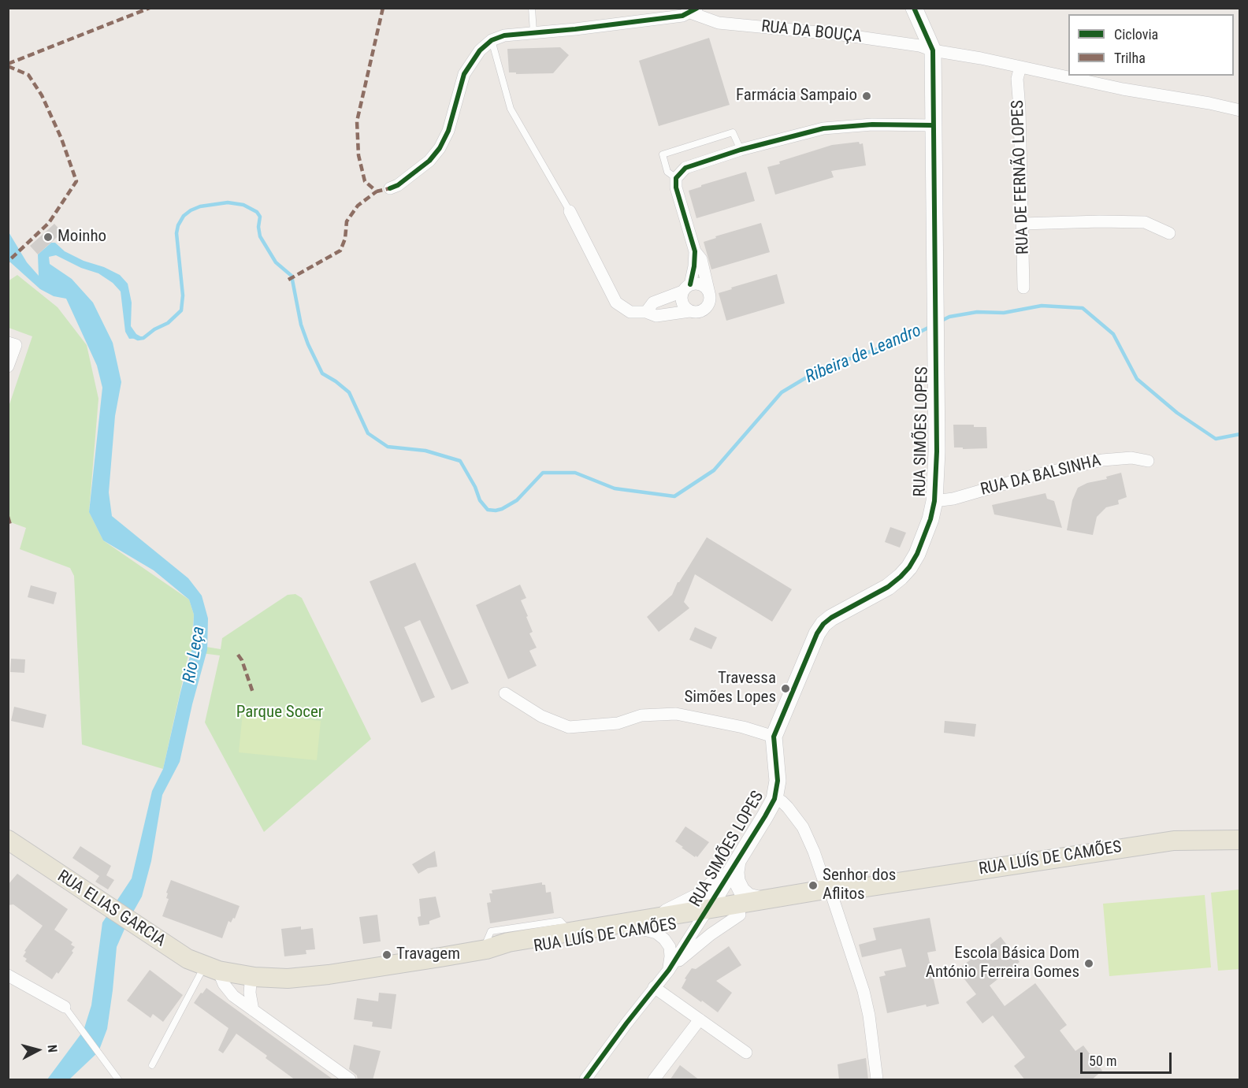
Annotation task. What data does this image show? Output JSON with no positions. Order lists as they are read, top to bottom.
{
  "streets": {
    "main road": ["RUA LUÍS DE CAMÕES", "RUA ELIAS GARCIA"],
    "street": [
      "RUA DA BOUÇA",
      "RUA DE FERNÃO LOPES",
      "RUA SIMÕES LOPES",
      "RUA DA BALSINHA"
    ]
  },
  "crossings": [
    ["RUA DA BOUÇA", "RUA DE FERNÃO LOPES"],
    ["RUA DA BOUÇA", "RUA SIMÕES LOPES"],
    ["RUA SIMÕES LOPES", "RUA DA BALSINHA"],
    ["RUA SIMÕES LOPES", "RUA LUÍS DE CAMÕES"],
    ["RUA LUÍS DE CAMÕES", "RUA ELIAS GARCIA"]
  ],
  "water": ["Ribeira de Leandro", "Rio Leça"],
  "parks": ["Parque Socer"],
  "places": [
    "Farmácia Sampaio",
    "Moinho",
    "Travessa Simões Lopes",
    "Senhor dos Aflitos",
    "Travagem",
    "Escola Básica Dom António Ferreira Gomes"
  ],
  "legend": ["Ciclovia", "Trilha"],
  "scale_bar": "50 m",
  "north": "right"
}
